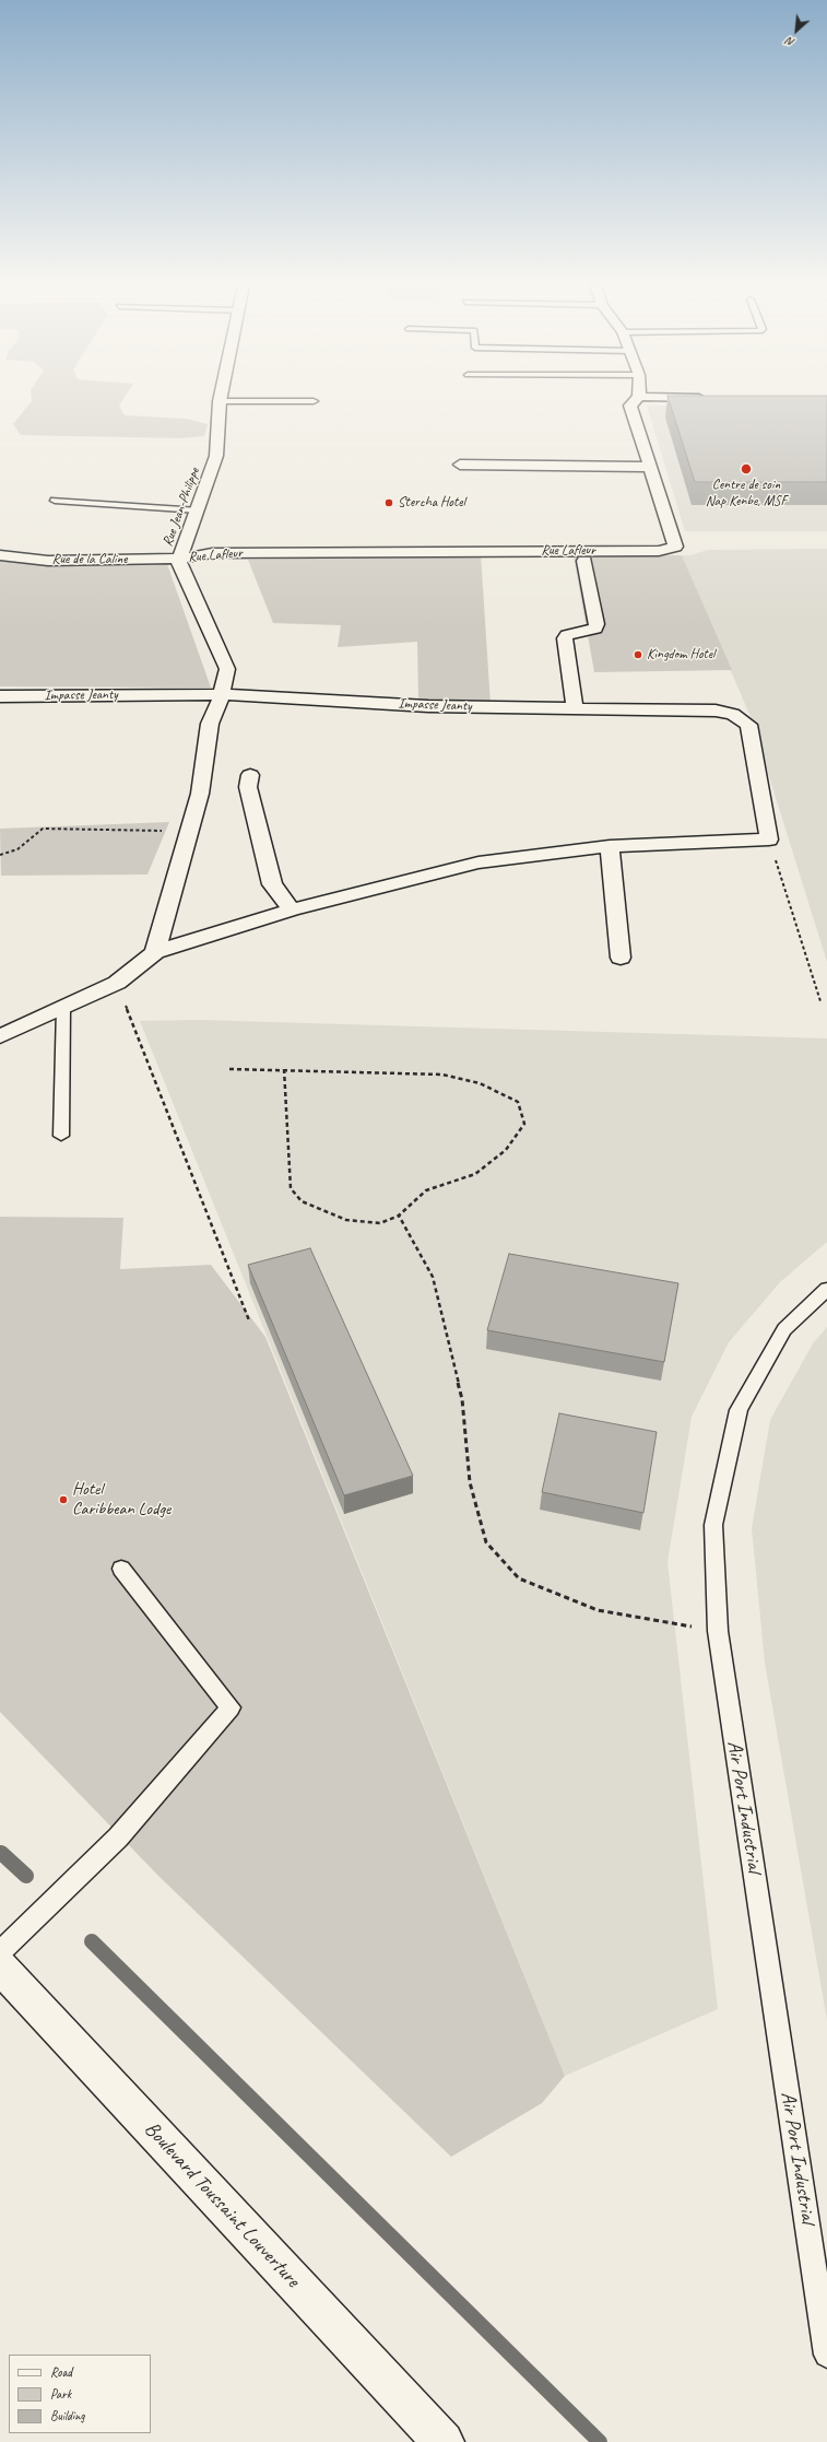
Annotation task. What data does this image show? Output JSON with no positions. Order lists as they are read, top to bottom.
{
  "streets": {
    "street": [
      "Rue Jean-Philippe",
      "Rue Lafleur",
      "Rue de la Caline",
      "Impasse Jeanty",
      "Boulevard Toussaint Louverture"
    ],
    "lane": ["Air Port Industrial"]
  },
  "crossings": [
    ["Rue Jean-Philippe", "Rue Lafleur"],
    ["Rue Jean-Philippe", "Rue de la Caline"],
    ["Rue Lafleur", "Rue de la Caline"]
  ],
  "places": [
    "Centre de soin Nap Kenbe, MSF",
    "Stercha Hotel",
    "Kingdom Hotel",
    "Hotel Caribbean Lodge"
  ],
  "legend": ["Road", "Park", "Building"],
  "north": "bottom left"
}
